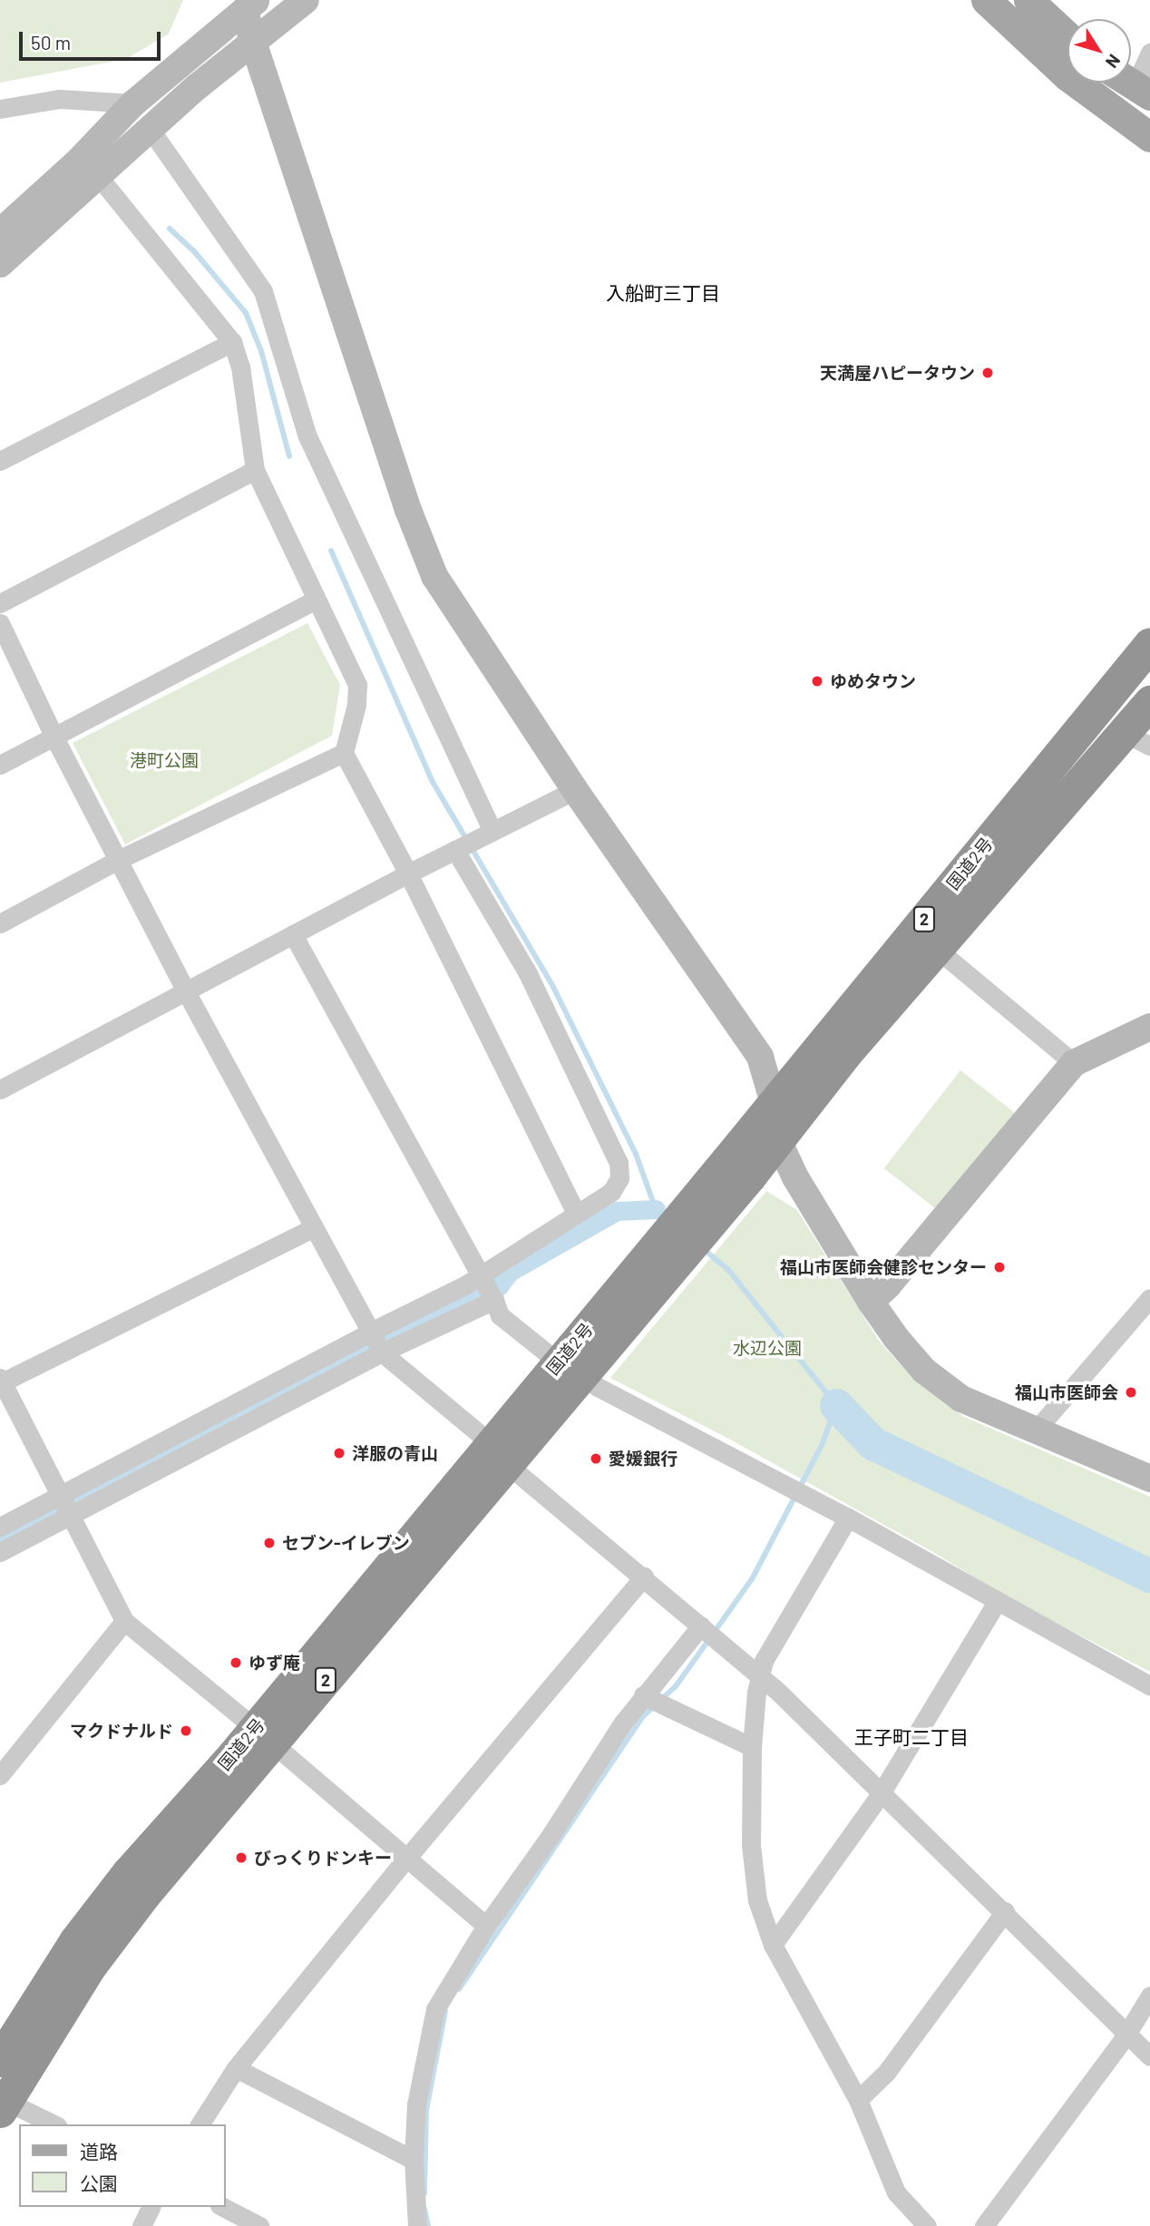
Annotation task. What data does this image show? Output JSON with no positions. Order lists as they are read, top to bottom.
{
  "streets": {
    "highway": ["国道2号", "2"]
  },
  "districts": ["入船町三丁目", "王子町二丁目"],
  "parks": ["港町公園", "水辺公園"],
  "places": [
    "天満屋ハピータウン",
    "ゆめタウン",
    "福山市医師会健診センター",
    "福山市医師会",
    "洋服の青山",
    "愛媛銀行",
    "セブン-イレブン",
    "ゆず庵",
    "マクドナルド",
    "びっくりドンキー"
  ],
  "legend": ["道路", "公園"],
  "scale_bar": "50 m",
  "north": "bottom right"
}
